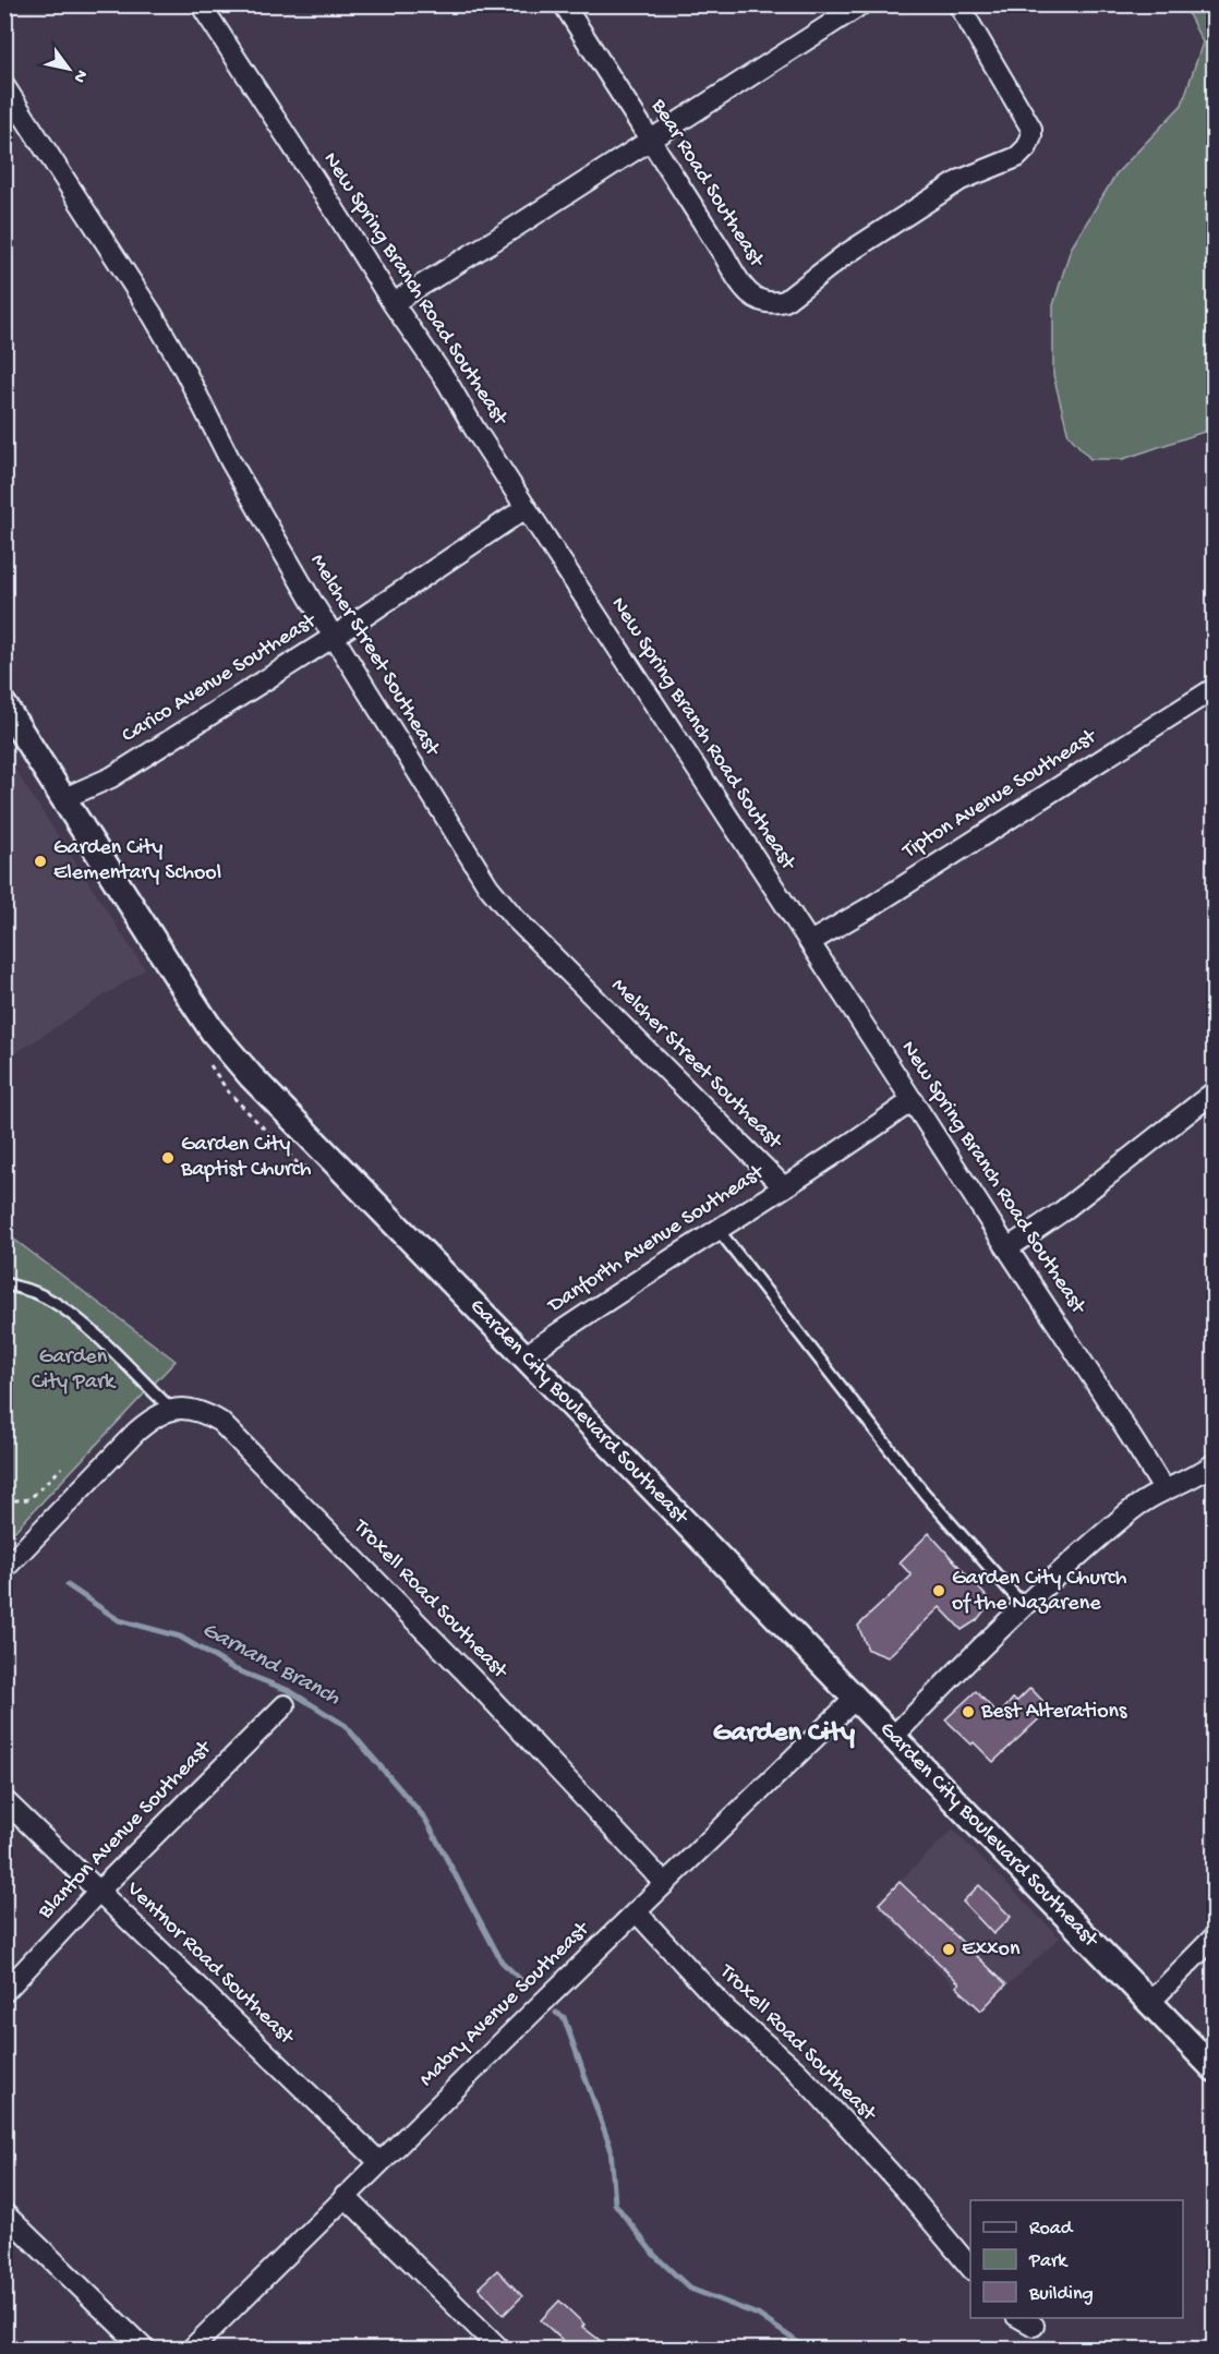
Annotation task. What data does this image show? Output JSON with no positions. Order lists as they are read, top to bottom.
{
  "streets": {
    "street": [
      "Bear Road Southeast",
      "New Spring Branch Road Southeast",
      "Melcher Street Southeast",
      "Carico Avenue Southeast",
      "Tipton Avenue Southeast",
      "Danforth Avenue Southeast",
      "Garden City Boulevard Southeast",
      "Troxell Road Southeast",
      "Blanton Avenue Southeast",
      "Ventnor Road Southeast",
      "Mabry Avenue Southeast"
    ]
  },
  "crossings": [
    ["New Spring Branch Road Southeast", "Carico Avenue Southeast"],
    ["New Spring Branch Road Southeast", "Tipton Avenue Southeast"],
    ["New Spring Branch Road Southeast", "Danforth Avenue Southeast"],
    ["Melcher Street Southeast", "Carico Avenue Southeast"],
    ["Melcher Street Southeast", "Danforth Avenue Southeast"],
    ["Carico Avenue Southeast", "Garden City Boulevard Southeast"],
    ["Danforth Avenue Southeast", "Garden City Boulevard Southeast"],
    ["Garden City Boulevard Southeast", "Mabry Avenue Southeast"],
    ["Troxell Road Southeast", "Mabry Avenue Southeast"],
    ["Blanton Avenue Southeast", "Ventnor Road Southeast"],
    ["Ventnor Road Southeast", "Mabry Avenue Southeast"]
  ],
  "districts": ["Garden City"],
  "water": ["Garnand Branch"],
  "parks": ["Garden City Park"],
  "places": [
    "Garden City Elementary School",
    "Garden City Baptist Church",
    "Garden City Church of the Nazarene",
    "Best Alterations",
    "Exxon"
  ],
  "legend": ["Road", "Park", "Building"],
  "north": "bottom right"
}
